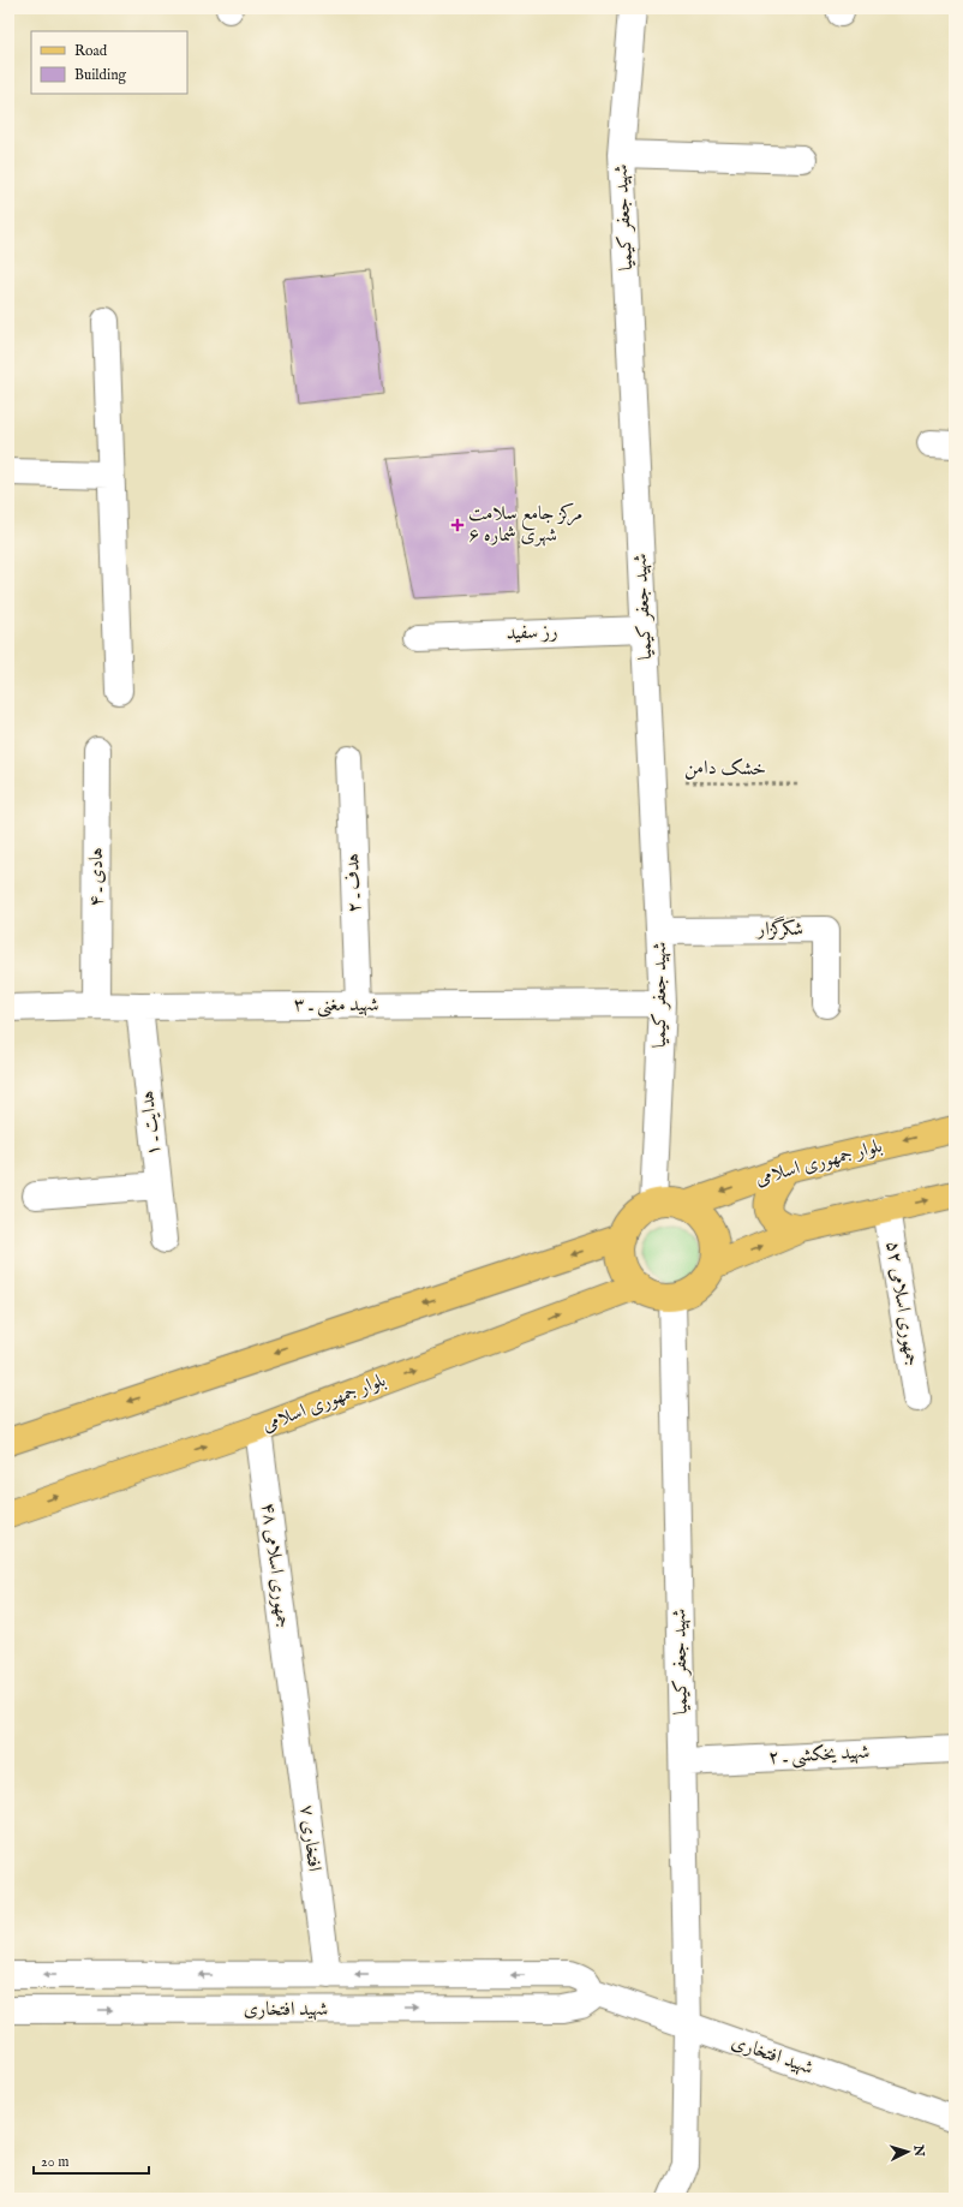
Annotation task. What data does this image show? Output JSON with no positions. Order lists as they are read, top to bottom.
{
  "streets": {
    "main road": ["بلوار جمهوری اسلامی"],
    "street": [
      "شهید جعفر کیمیا",
      "رز سفید",
      "هادی ـ ۴",
      "هدف ـ ۲",
      "شکرگزار",
      "شهید مغنی ـ ۳",
      "هدایت ـ ۱",
      "جمهوری اسلامی ۵۲",
      "جمهوری اسلامی ۴۸",
      "شهید یخکشی ـ ۲",
      "افتخاری ۷",
      "شهید افتخاری"
    ],
    "path": ["خشک دامن"]
  },
  "crossings": [
    ["شهید جعفر کیمیا", "رز سفید"],
    ["شهید جعفر کیمیا", "خشک دامن"],
    ["شهید جعفر کیمیا", "شکرگزار"],
    ["شهید جعفر کیمیا", "شهید مغنی ـ ۳"],
    ["شهید جعفر کیمیا", "بلوار جمهوری اسلامی"],
    ["شهید جعفر کیمیا", "شهید یخکشی ـ ۲"],
    ["شهید جعفر کیمیا", "شهید افتخاری"],
    ["هادی ـ ۴", "شهید مغنی ـ ۳"],
    ["هدف ـ ۲", "شهید مغنی ـ ۳"],
    ["شهید مغنی ـ ۳", "هدایت ـ ۱"],
    ["بلوار جمهوری اسلامی", "جمهوری اسلامی ۴۸"],
    ["جمهوری اسلامی ۴۸", "افتخاری ۷"]
  ],
  "places": {
    "health": ["مرکز جامع سلامت شهری شماره ۶"]
  },
  "legend": ["Road", "Building"],
  "scale_bar": "20 m",
  "north": "right"
}
